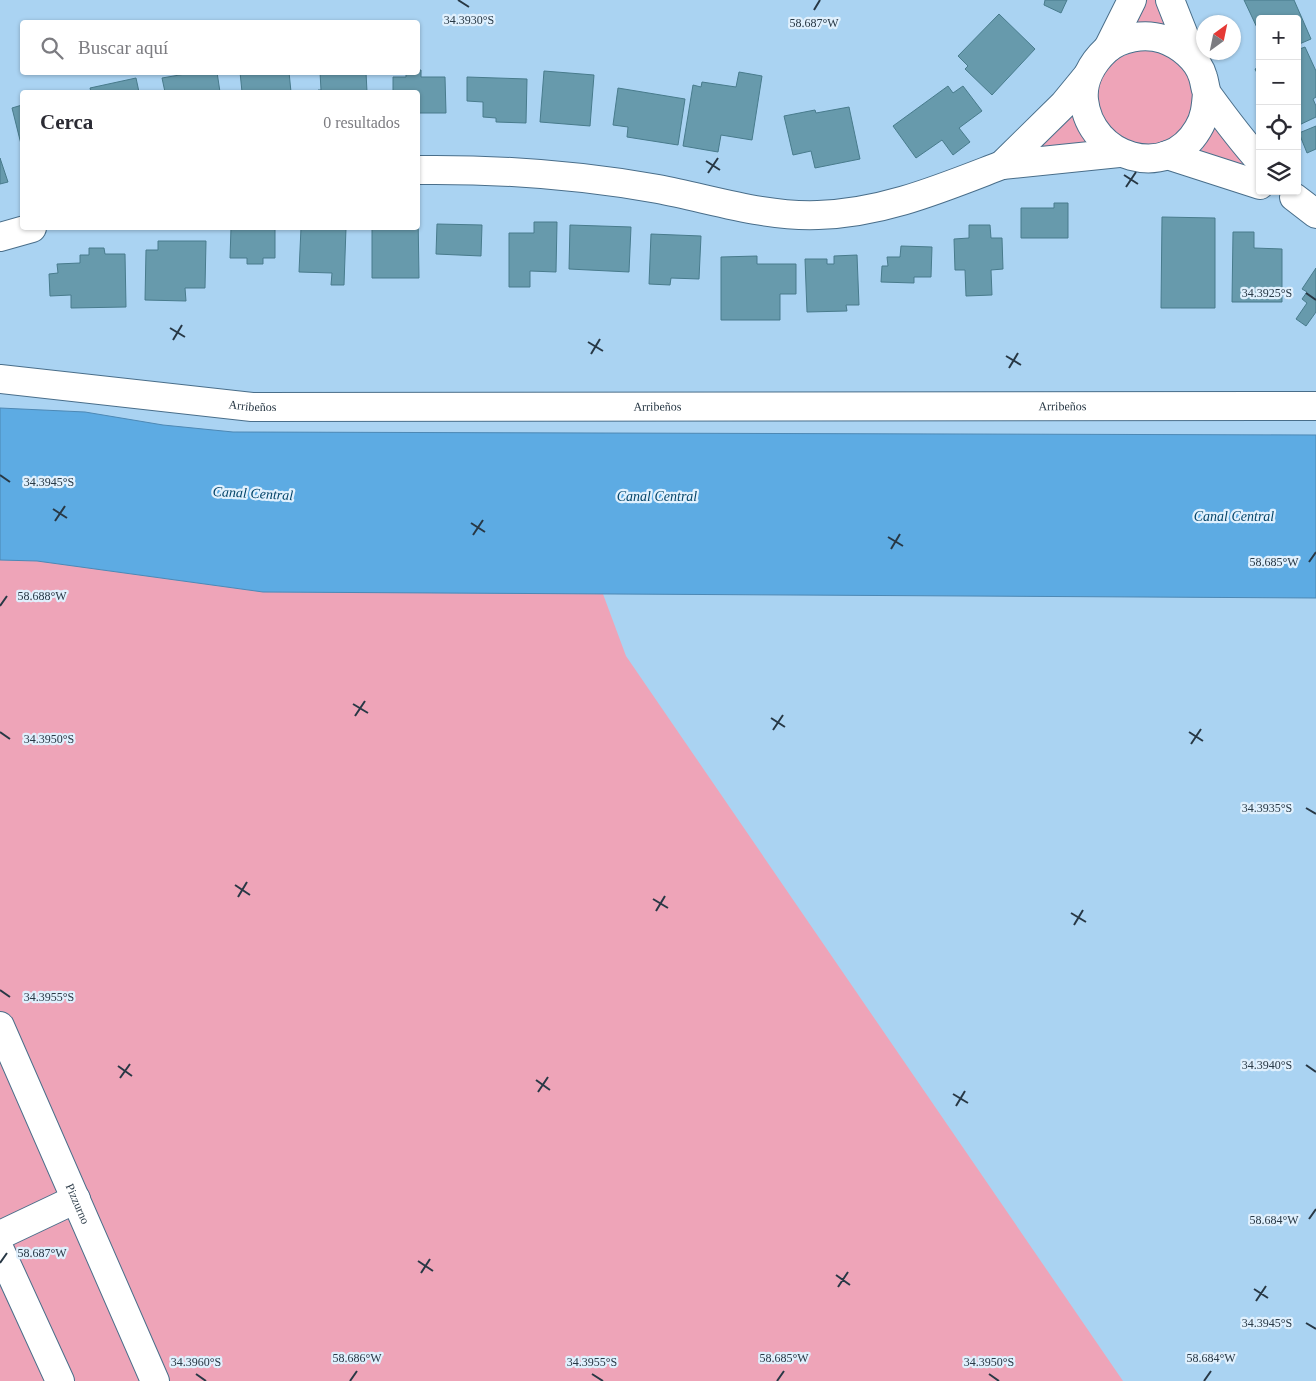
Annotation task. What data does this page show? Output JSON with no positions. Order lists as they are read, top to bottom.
{
  "streets": {
    "street": ["Arribeños", "Pizzurno"]
  },
  "water": ["Canal Central"],
  "north": "top right",
  "page": {
    "map_buttons": ["+", "−"],
    "search": "Buscar aquí",
    "heading": ["Cerca", "0 resultados"]
  },
  "coordinates": [
    "34.3930°S",
    "58.687°W",
    "34.3925°S",
    "34.3945°S",
    "58.685°W",
    "58.688°W",
    "34.3950°S",
    "34.3935°S",
    "34.3955°S",
    "34.3940°S",
    "58.684°W",
    "58.686°W",
    "34.3960°S"
  ]
}
